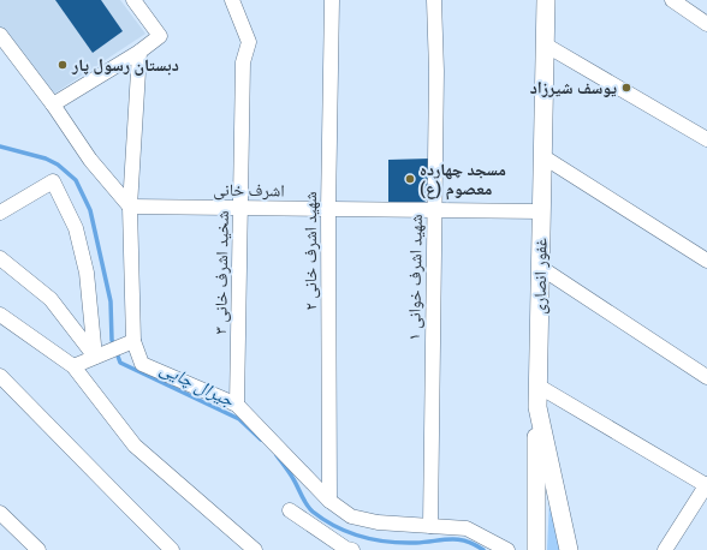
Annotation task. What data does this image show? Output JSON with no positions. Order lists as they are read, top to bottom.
{
  "streets": {
    "street": [
      "اشرف خانی",
      "شهید اشرف خانی ۲",
      "شخید اشرف خانی ۳",
      "غفور انصاری",
      "شهید اشرف خوانی ۱"
    ]
  },
  "crossings": [
    ["اشرف خانی", "شهید اشرف خانی ۲"],
    ["اشرف خانی", "شخید اشرف خانی ۳"],
    ["اشرف خانی", "غفور انصاری"],
    ["اشرف خانی", "شهید اشرف خوانی ۱"]
  ],
  "water": ["جیرال چایی"],
  "places": ["دبستان رسول پار", "یوسف شیرزاد", "مسجد چهارده معصوم (ع)"]
}
